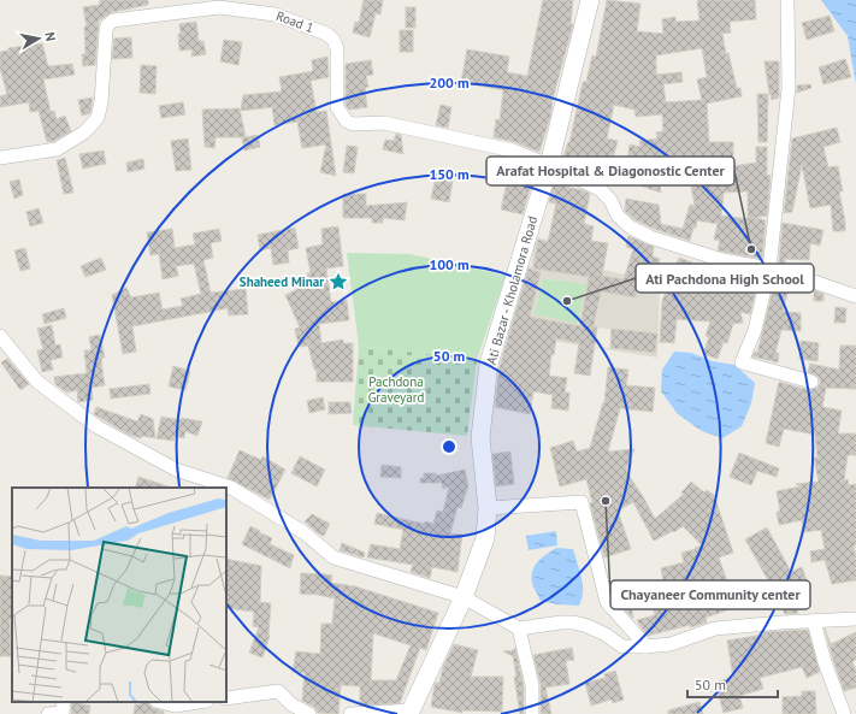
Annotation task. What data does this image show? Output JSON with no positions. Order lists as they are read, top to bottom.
{
  "streets": {
    "main road": ["Ati Bazar - Kholamora Road"],
    "street": ["Road 1"]
  },
  "crossings": [
    ["Road 1", "Ati Bazar - Kholamora Road"]
  ],
  "parks": ["Pachdona Graveyard"],
  "places": {
    "other": ["Arafat Hospital & Diagonostic Center", "Ati Pachdona High School", "Chayaneer Community center"],
    "place": ["Shaheed Minar"]
  },
  "scale_bar": "50 m",
  "north": "right",
  "rings": [
    "200 m",
    "150 m",
    "100 m",
    "50 m"
  ]
}
